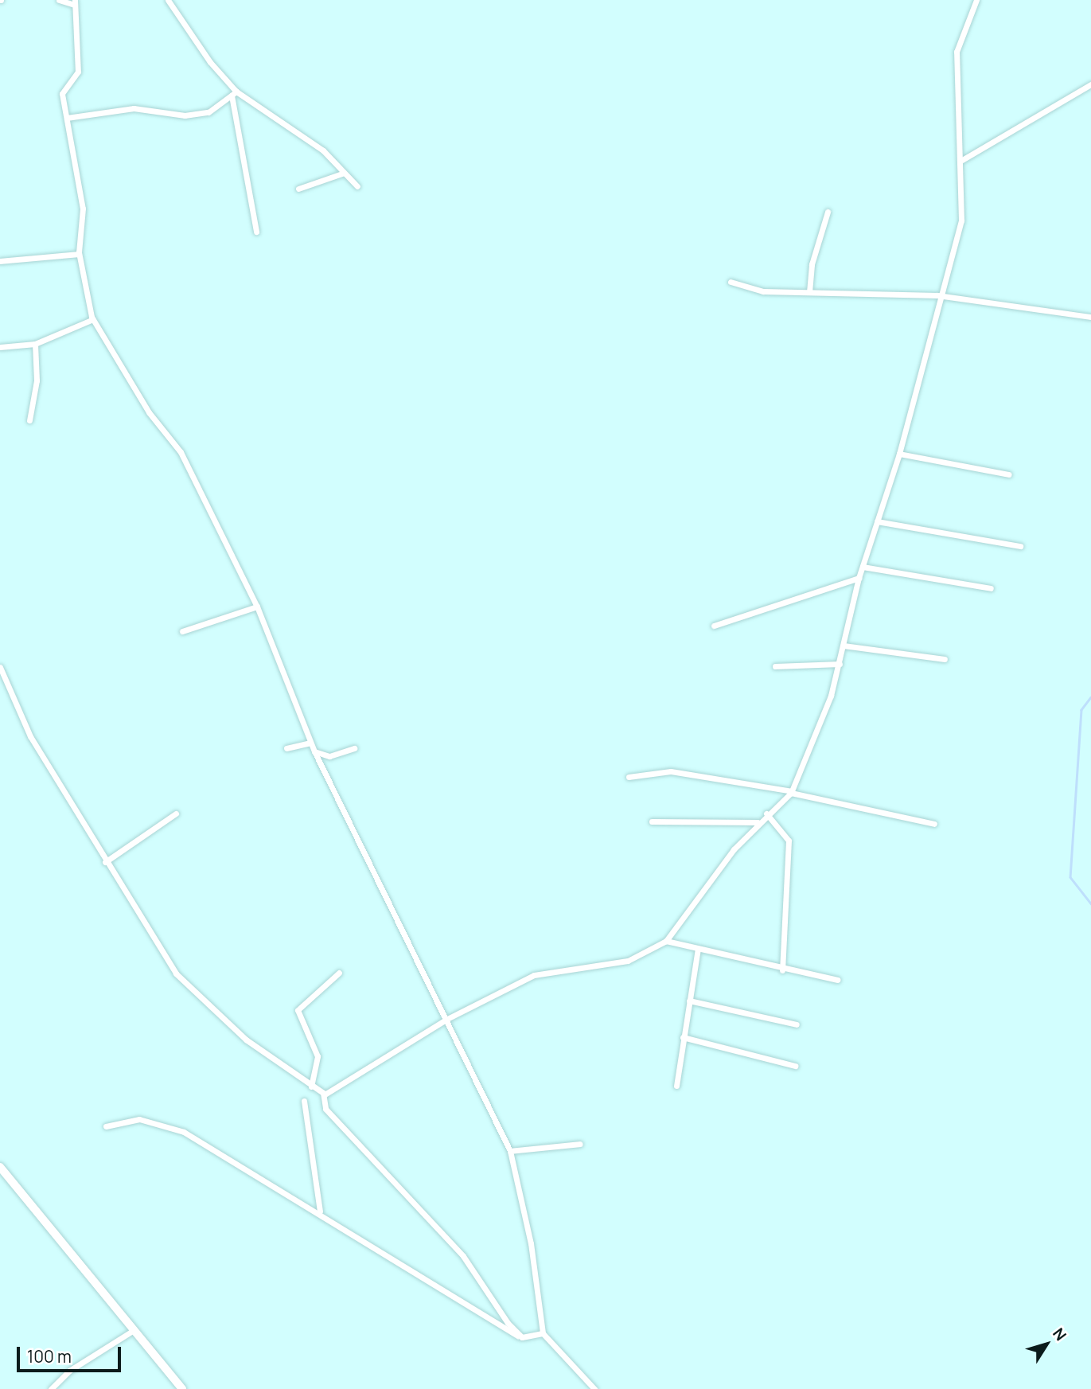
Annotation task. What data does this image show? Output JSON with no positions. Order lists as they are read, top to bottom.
{
  "scale_bar": "100 m",
  "north": "top right"
}
